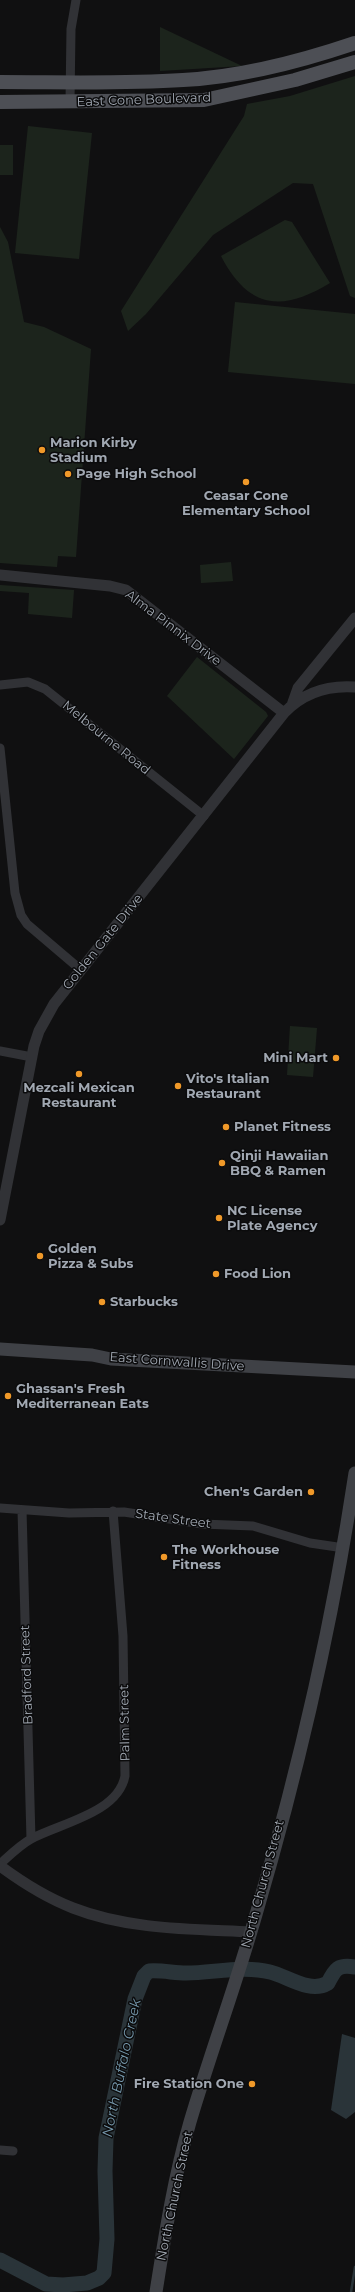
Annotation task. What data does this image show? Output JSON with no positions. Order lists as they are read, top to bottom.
{
  "streets": {
    "main road": ["East Cone Boulevard", "East Cornwallis Drive", "North Church Street"],
    "street": [
      "Alma Pinnix Drive",
      "Melbourne Road",
      "Golden Gate Drive",
      "State Street",
      "Bradford Street",
      "Palm Street"
    ]
  },
  "crossings": [
    ["Alma Pinnix Drive", "Golden Gate Drive"],
    ["Melbourne Road", "Golden Gate Drive"],
    ["State Street", "Bradford Street"],
    ["State Street", "Palm Street"],
    ["State Street", "North Church Street"],
    ["Bradford Street", "Palm Street"]
  ],
  "water": ["North Buffalo Creek"],
  "places": [
    "Marion Kirby Stadium",
    "Page High School",
    "Ceasar Cone Elementary School",
    "Mini Mart",
    "Mezcali Mexican Restaurant",
    "Vito's Italian Restaurant",
    "Planet Fitness",
    "Qinji Hawaiian BBQ & Ramen",
    "NC License Plate Agency",
    "Golden Pizza & Subs",
    "Food Lion",
    "Starbucks",
    "Ghassan's Fresh Mediterranean Eats",
    "Chen's Garden",
    "The Workhouse Fitness",
    "Fire Station One"
  ]
}
